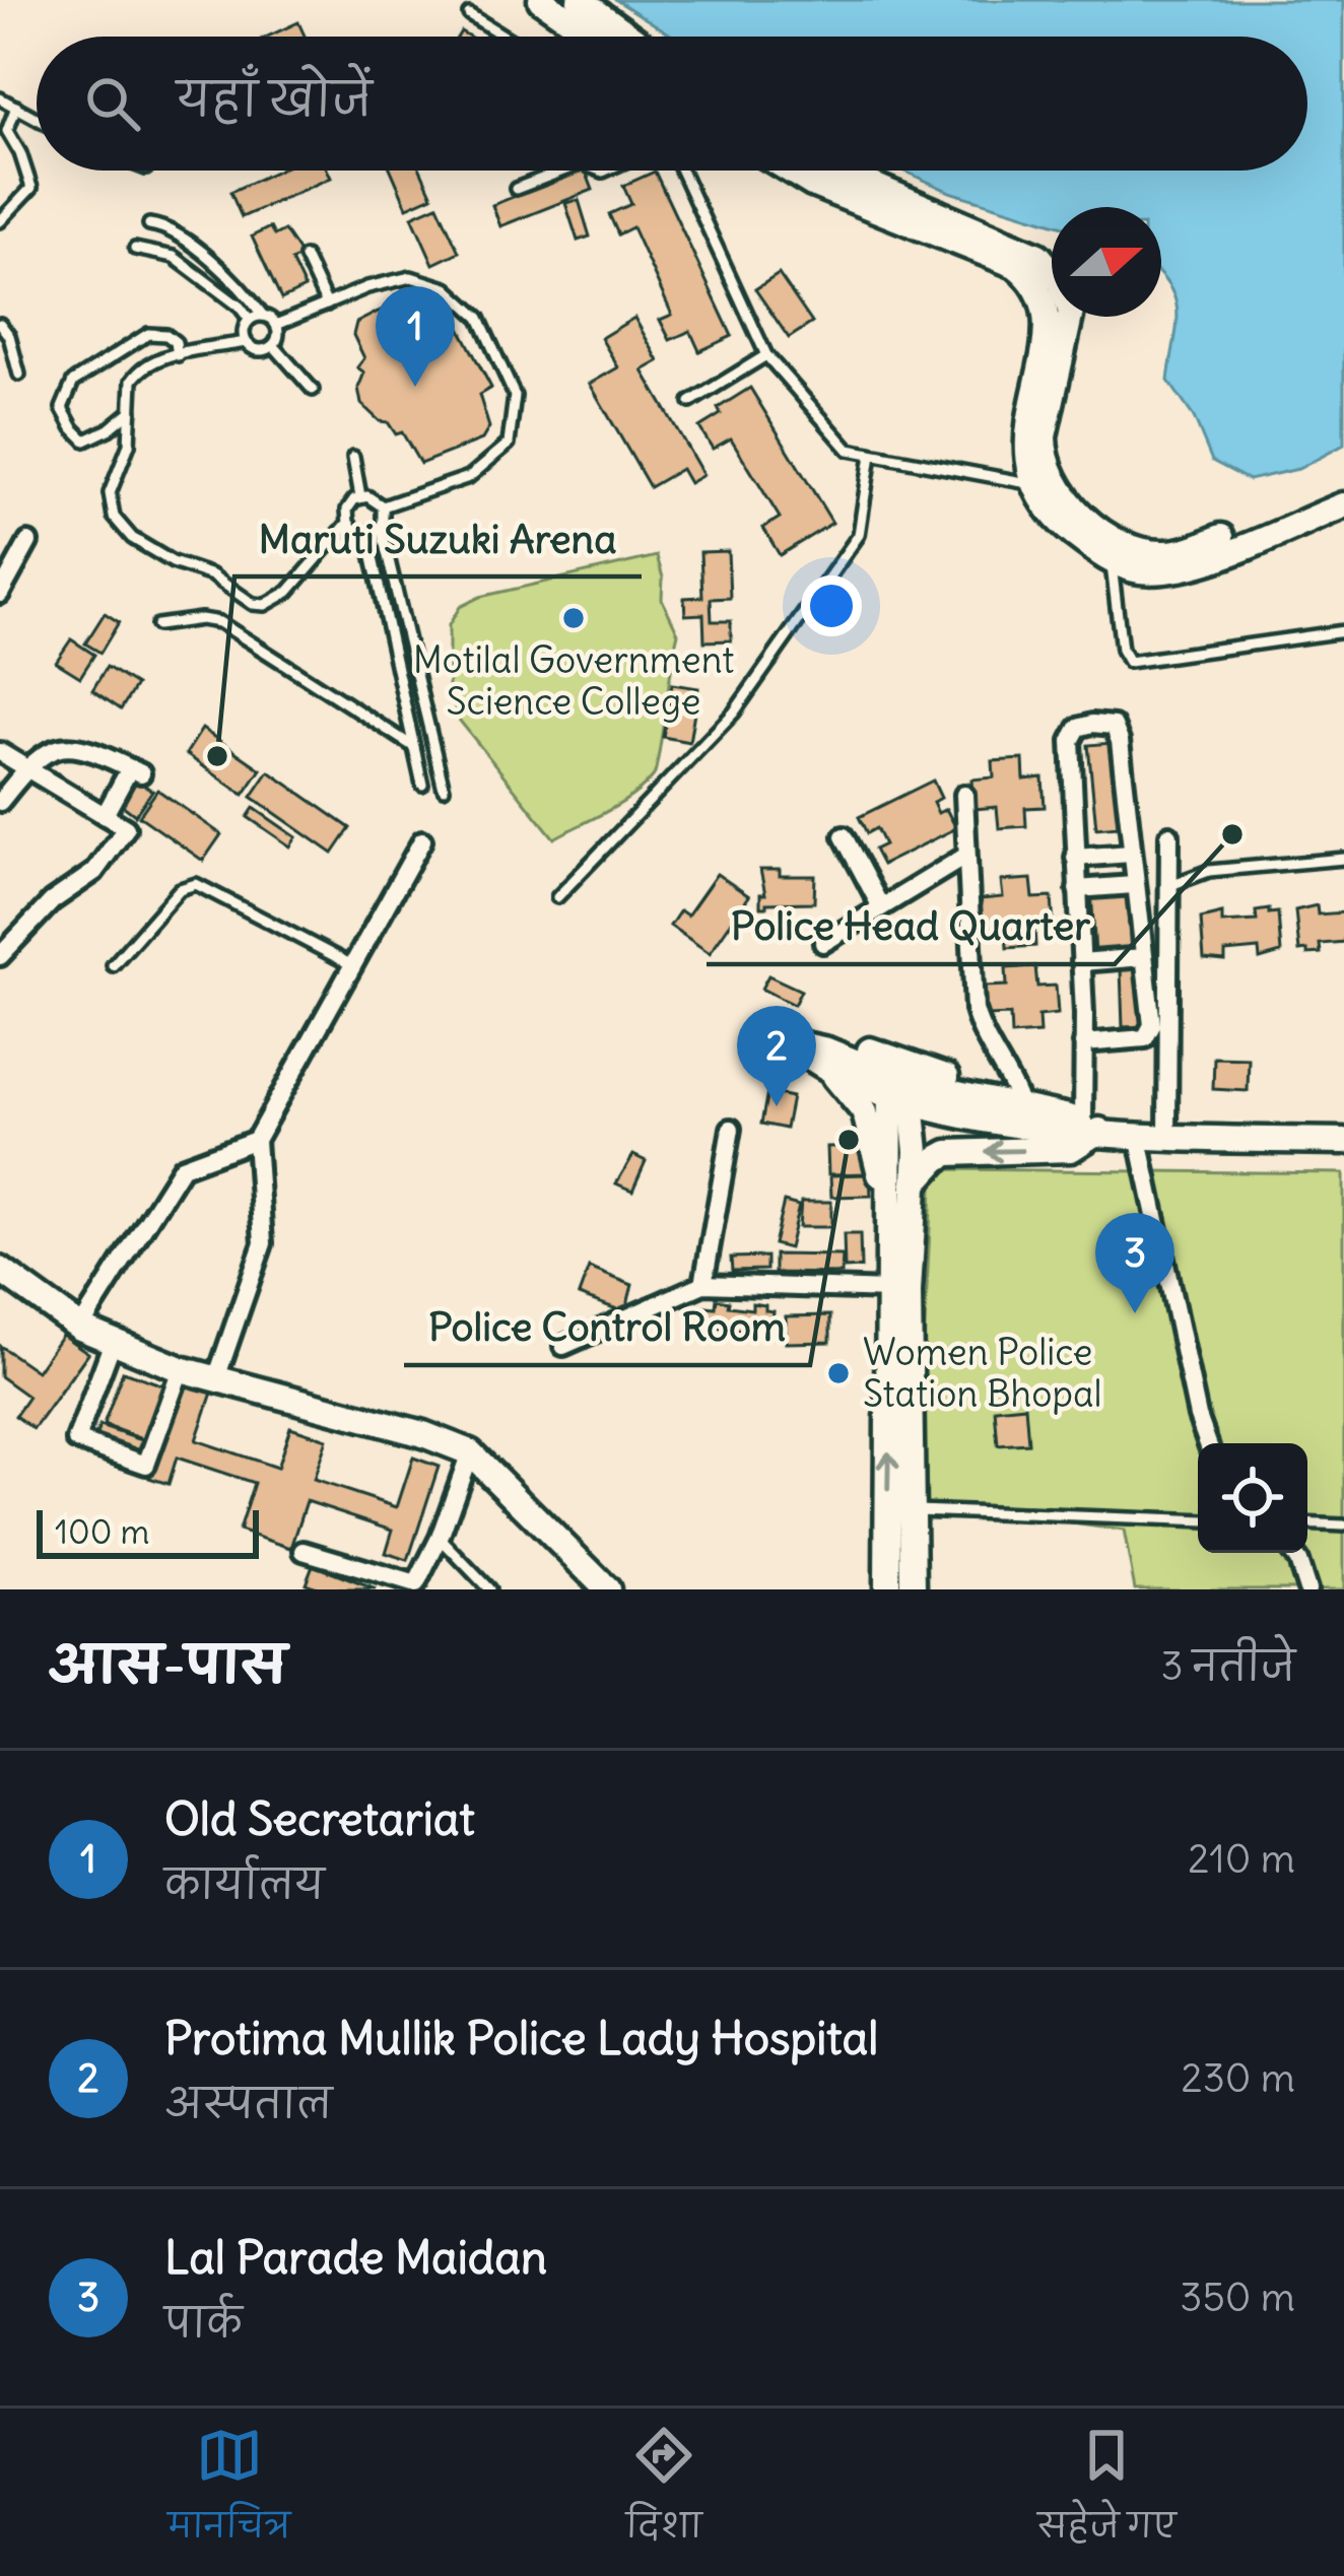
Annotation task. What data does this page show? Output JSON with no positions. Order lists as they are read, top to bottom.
{
  "places": [
    "Motilal Government Science College",
    "Maruti Suzuki Arena",
    "Police Head Quarter",
    "Police Control Room",
    "Women Police Station Bhopal"
  ],
  "scale_bar": "100 m",
  "north": "right",
  "page": {
    "search": "यहाँ खोजें",
    "pins": ["1", "2", "3"],
    "scale": "100 m",
    "heading": ["आस-पास", "3 नतीजे"],
    "list": [
      {
        "mark": "1",
        "name": "Old Secretariat",
        "note": "कार्यालय",
        "value": "210 m"
      },
      {
        "mark": "2",
        "name": "Protima Mullik Police Lady Hospital",
        "note": "अस्पताल",
        "value": "230 m"
      },
      {
        "mark": "3",
        "name": "Lal Parade Maidan",
        "note": "पार्क",
        "value": "350 m"
      }
    ],
    "nav": ["मानचित्र", "दिशा", "सहेजे गए"]
  }
}
